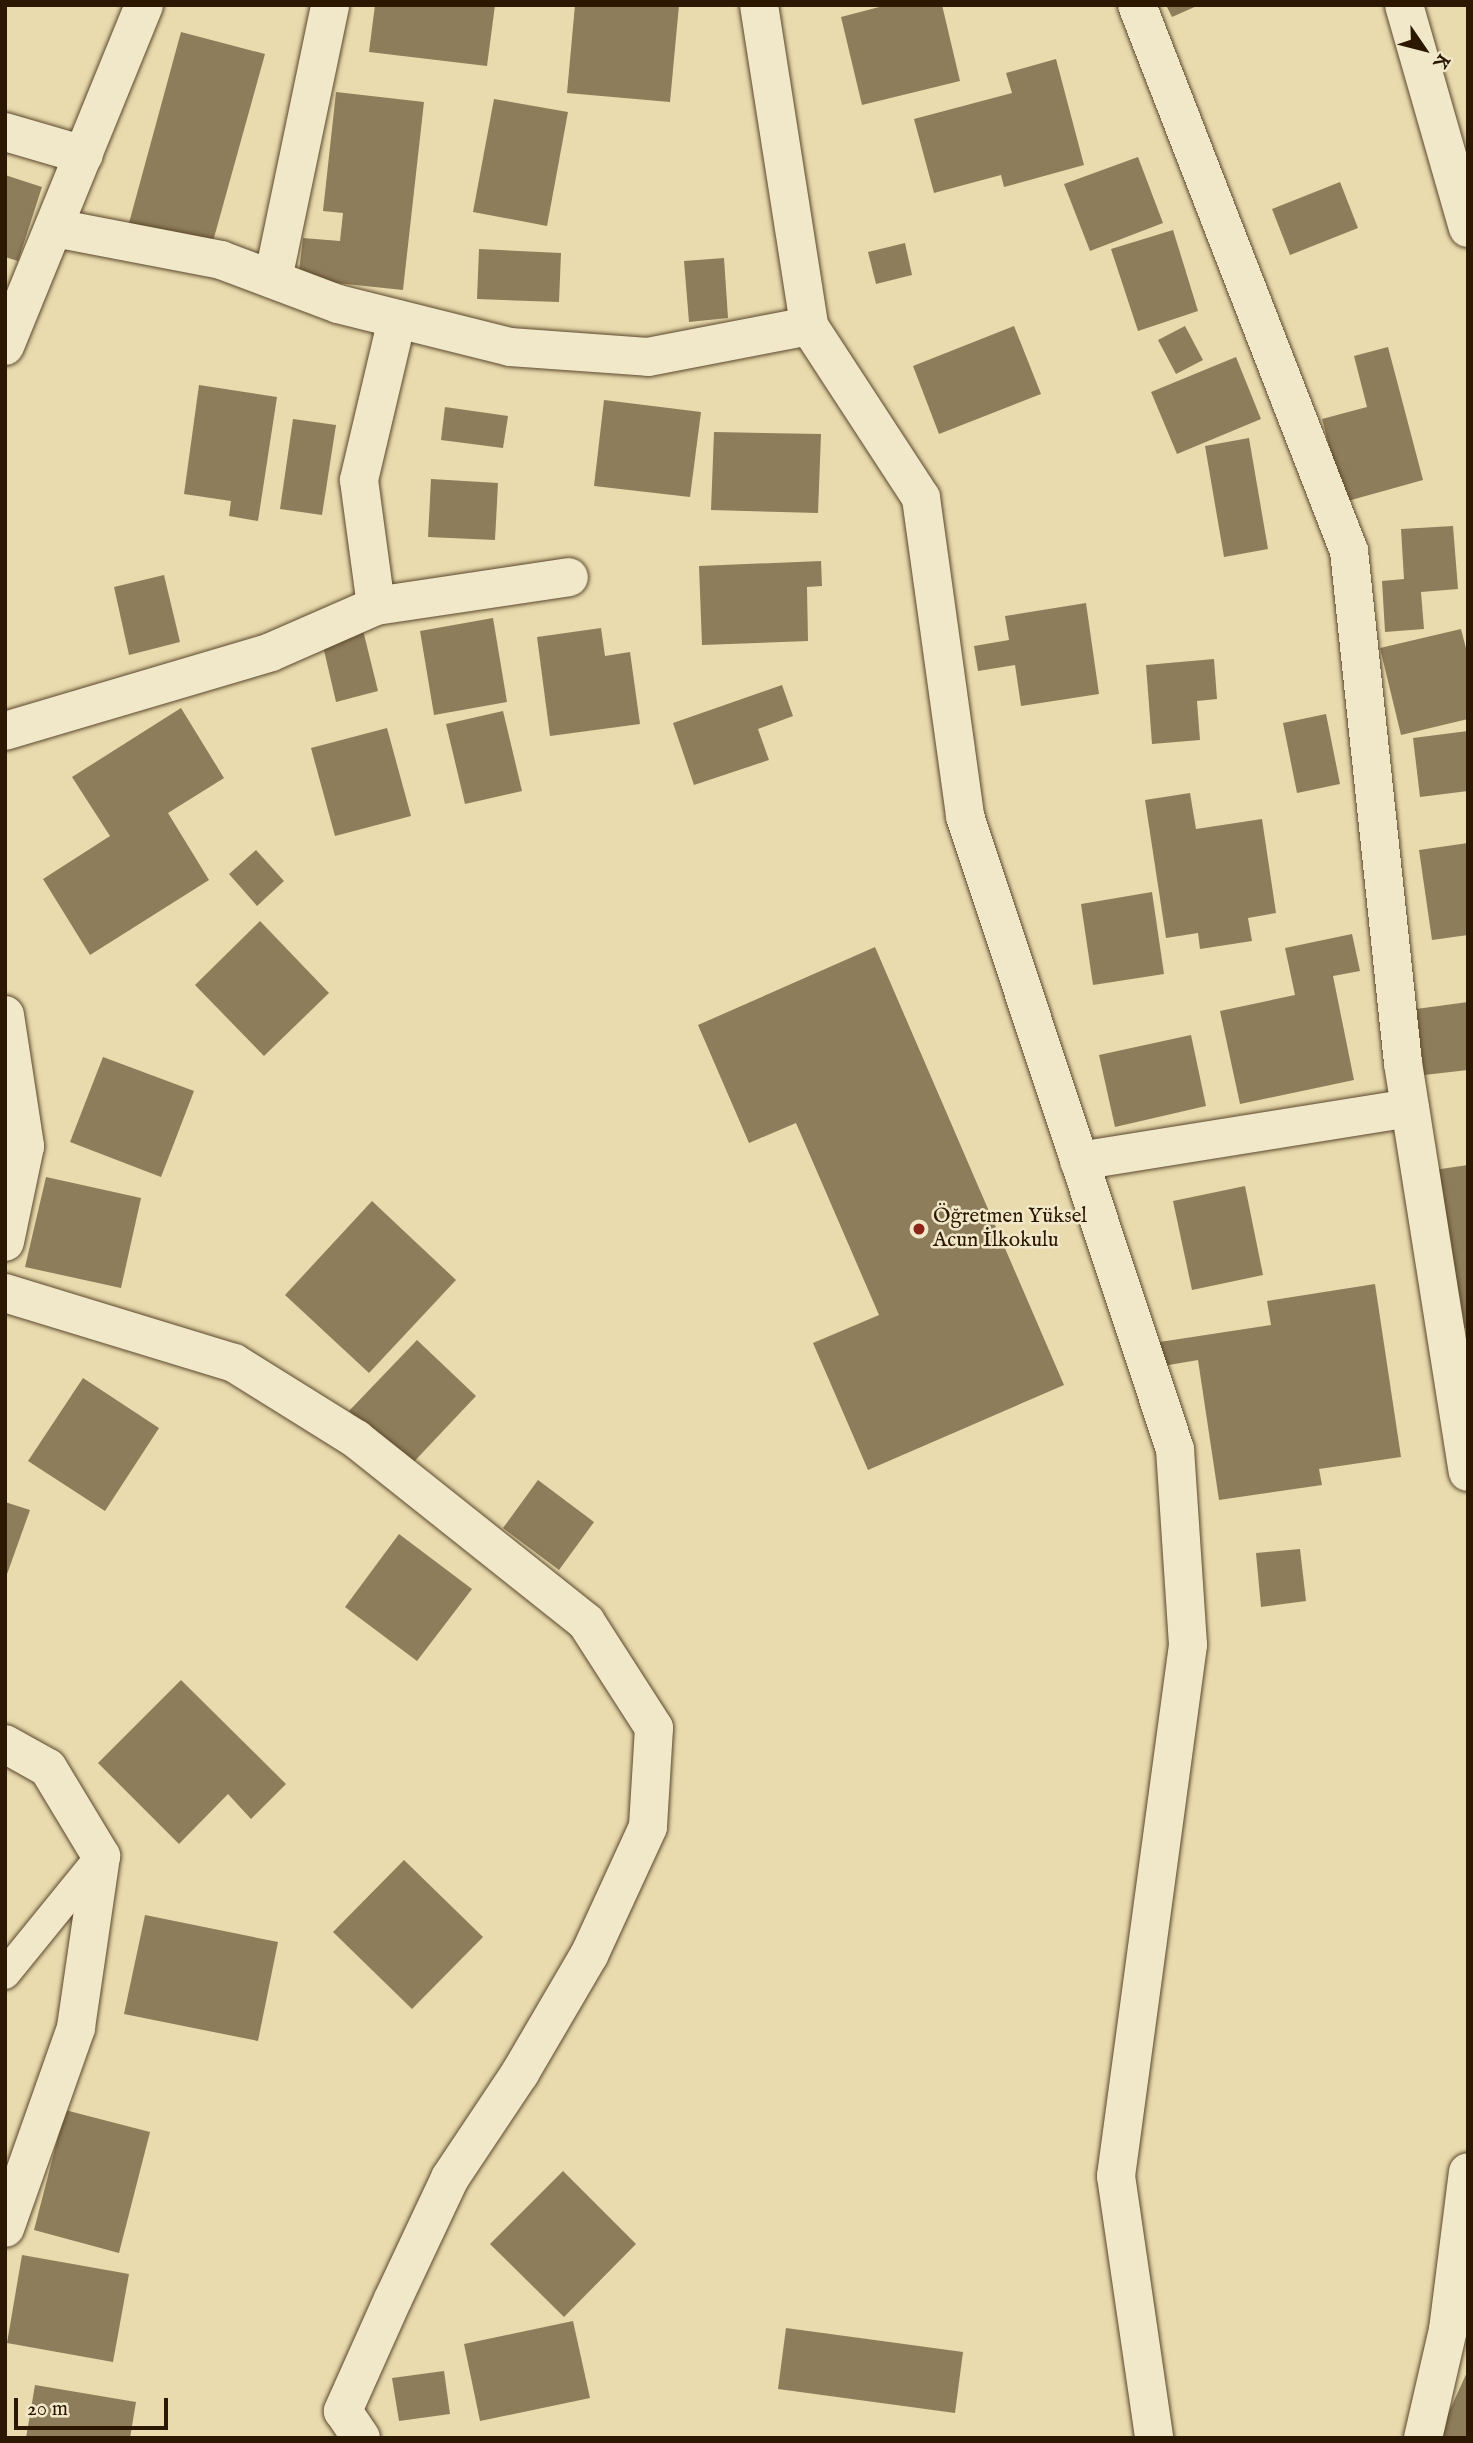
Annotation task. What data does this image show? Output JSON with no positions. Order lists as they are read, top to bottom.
{
  "places": ["Öğretmen Yüksel Acun İlkokulu"],
  "scale_bar": "20 m",
  "north": "bottom right"
}
